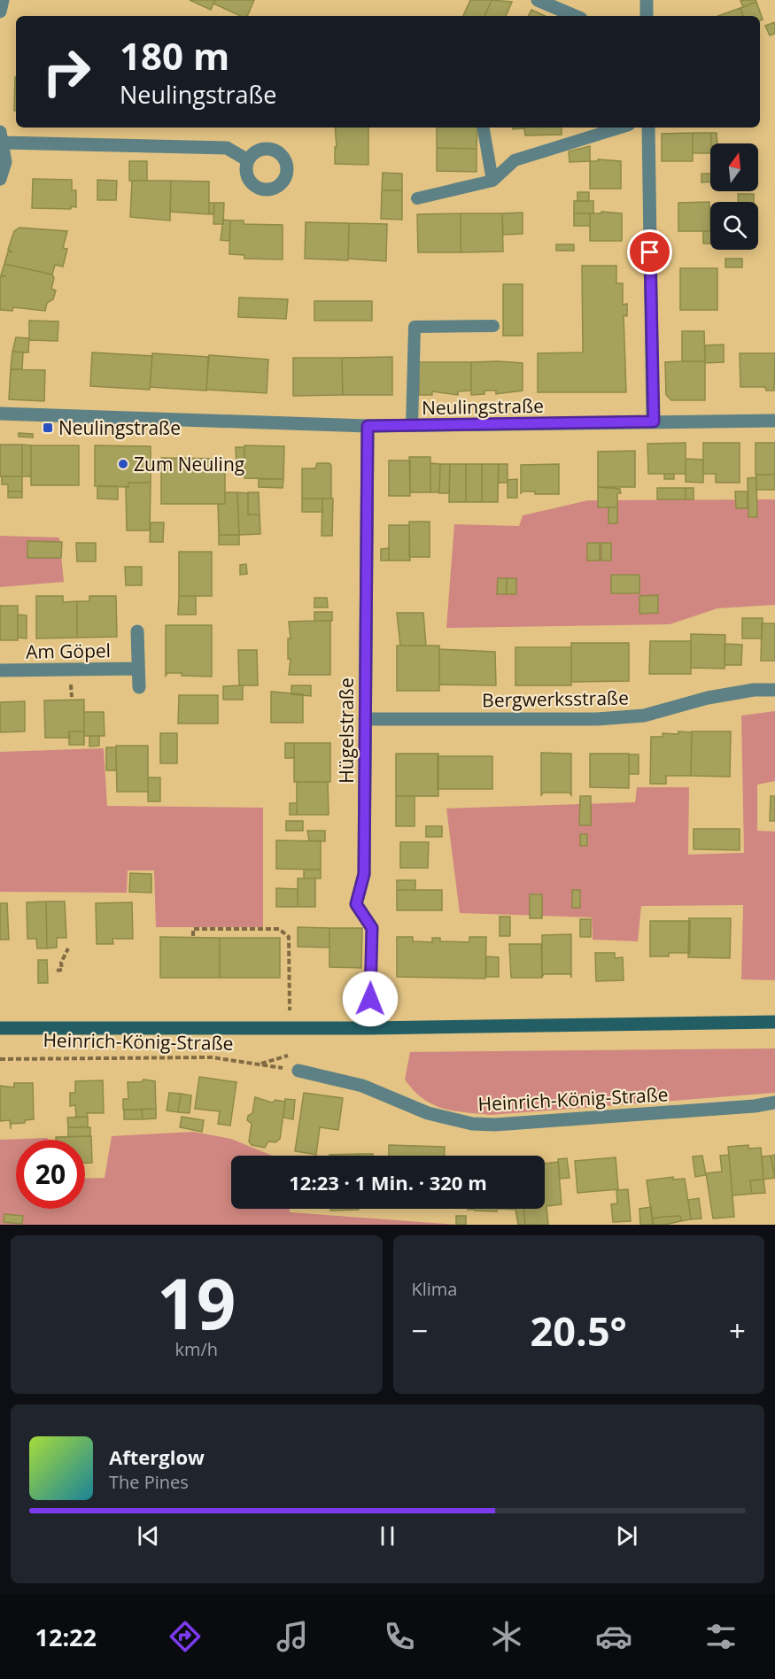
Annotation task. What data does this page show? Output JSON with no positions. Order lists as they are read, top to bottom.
{
  "streets": {
    "main road": ["Heinrich-König-Straße"],
    "street": [
      "Neulingstraße",
      "Am Göpel",
      "Bergwerksstraße",
      "Hügelstraße"
    ]
  },
  "crossings": [
    ["Neulingstraße", "Hügelstraße"],
    ["Bergwerksstraße", "Hügelstraße"],
    ["Hügelstraße", "Heinrich-König-Straße"]
  ],
  "places": {
    "transit": ["Neulingstraße"],
    "other": ["Zum Neuling"]
  },
  "north": "top",
  "page": {
    "turn": ["180 m", "Neulingstraße"],
    "limit": "20",
    "trip": "12:23 · 1 Min. · 320 m",
    "tile": [
      ["19", "km/h"],
      "Klima"
    ],
    "heat": ["−", "20.5°", "+"],
    "song": ["Afterglow", "The Pines"],
    "tabs": "12:22"
  }
}
